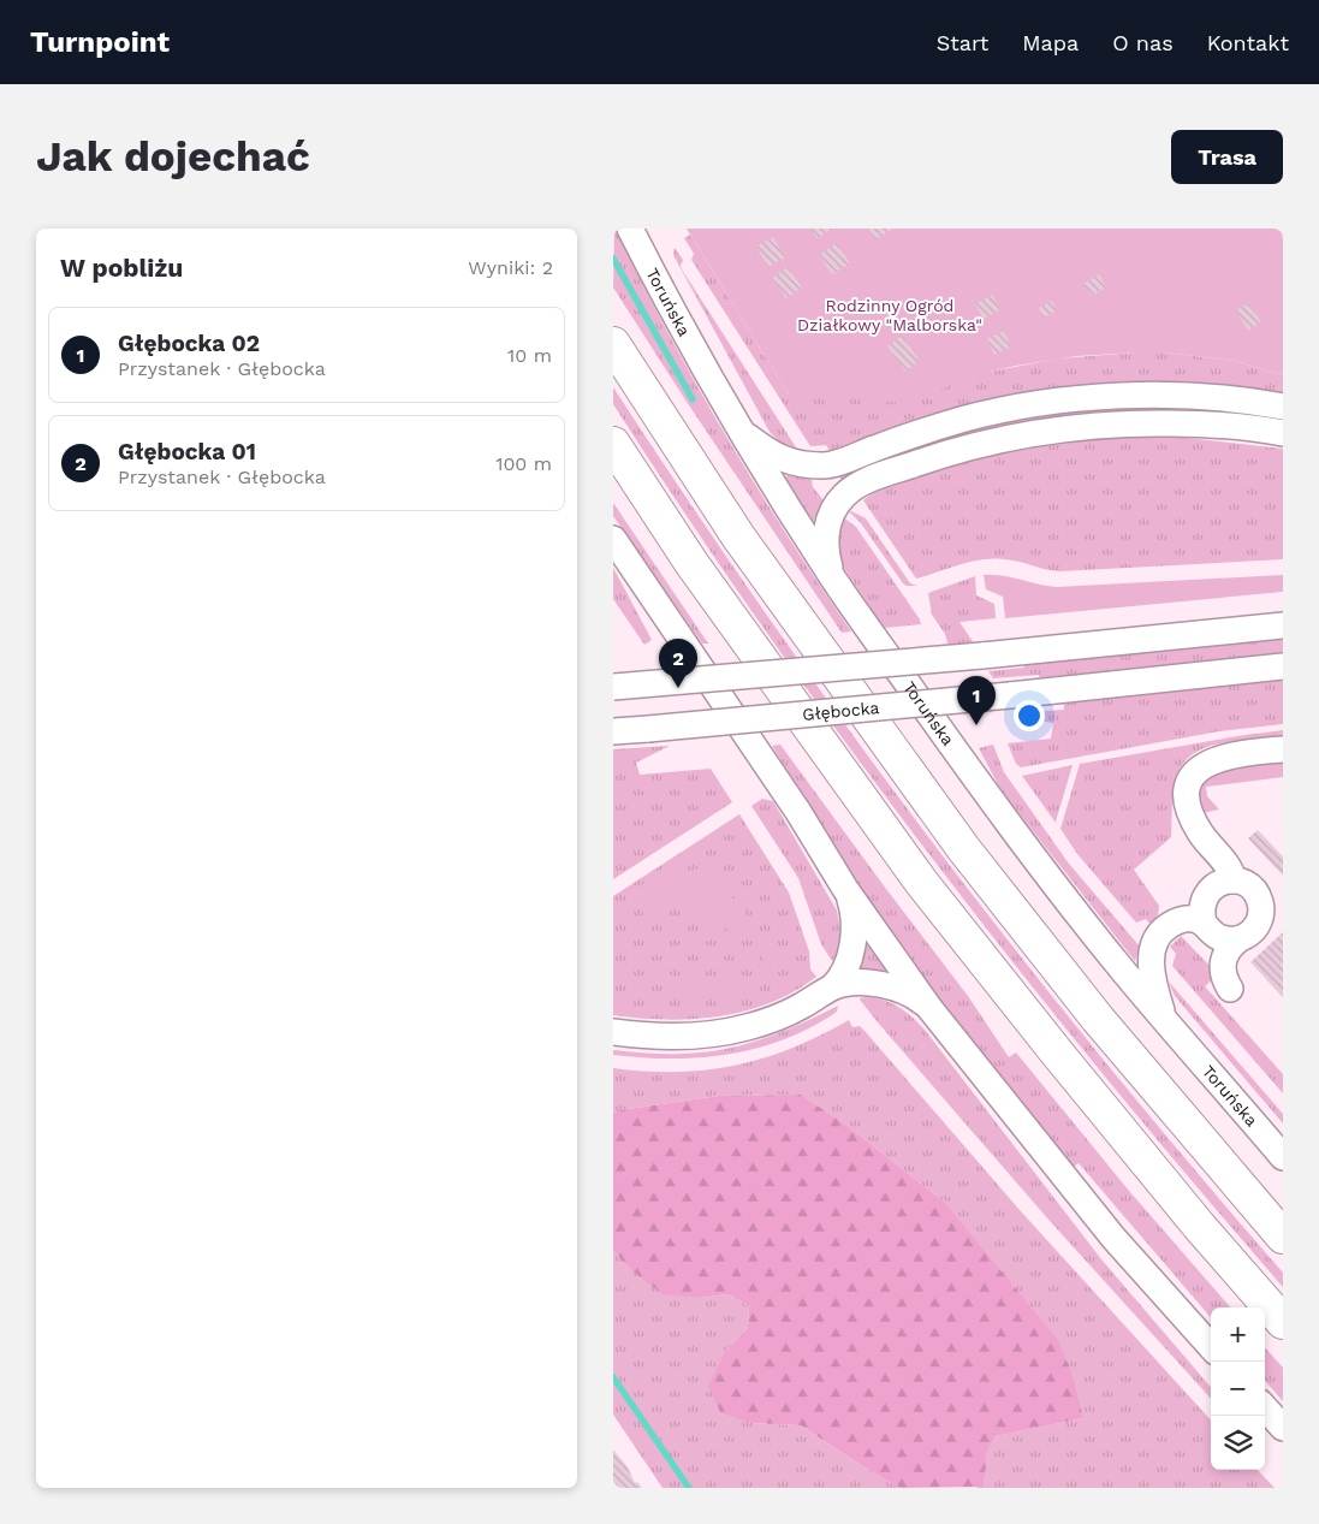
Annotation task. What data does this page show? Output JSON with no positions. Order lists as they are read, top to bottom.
{
  "streets": {
    "street": ["Toruńska", "Głębocka"]
  },
  "parks": ["Rodzinny Ogród Działkowy \"Malborska\""],
  "page": {
    "header": "Turnpoint",
    "nav": [
      "Start",
      "Mapa",
      "O nas",
      "Kontakt"
    ],
    "buttons": "Trasa",
    "title": "Jak dojechać",
    "heading": ["W pobliżu", "Wyniki: 2"],
    "list": [
      {
        "mark": "1",
        "name": "Głębocka 02",
        "note": "Przystanek · Głębocka",
        "value": "10 m"
      },
      {
        "mark": "2",
        "name": "Głębocka 01",
        "note": "Przystanek · Głębocka",
        "value": "100 m"
      }
    ],
    "pins": ["2", "1"],
    "map_buttons": ["+", "−"]
  }
}
